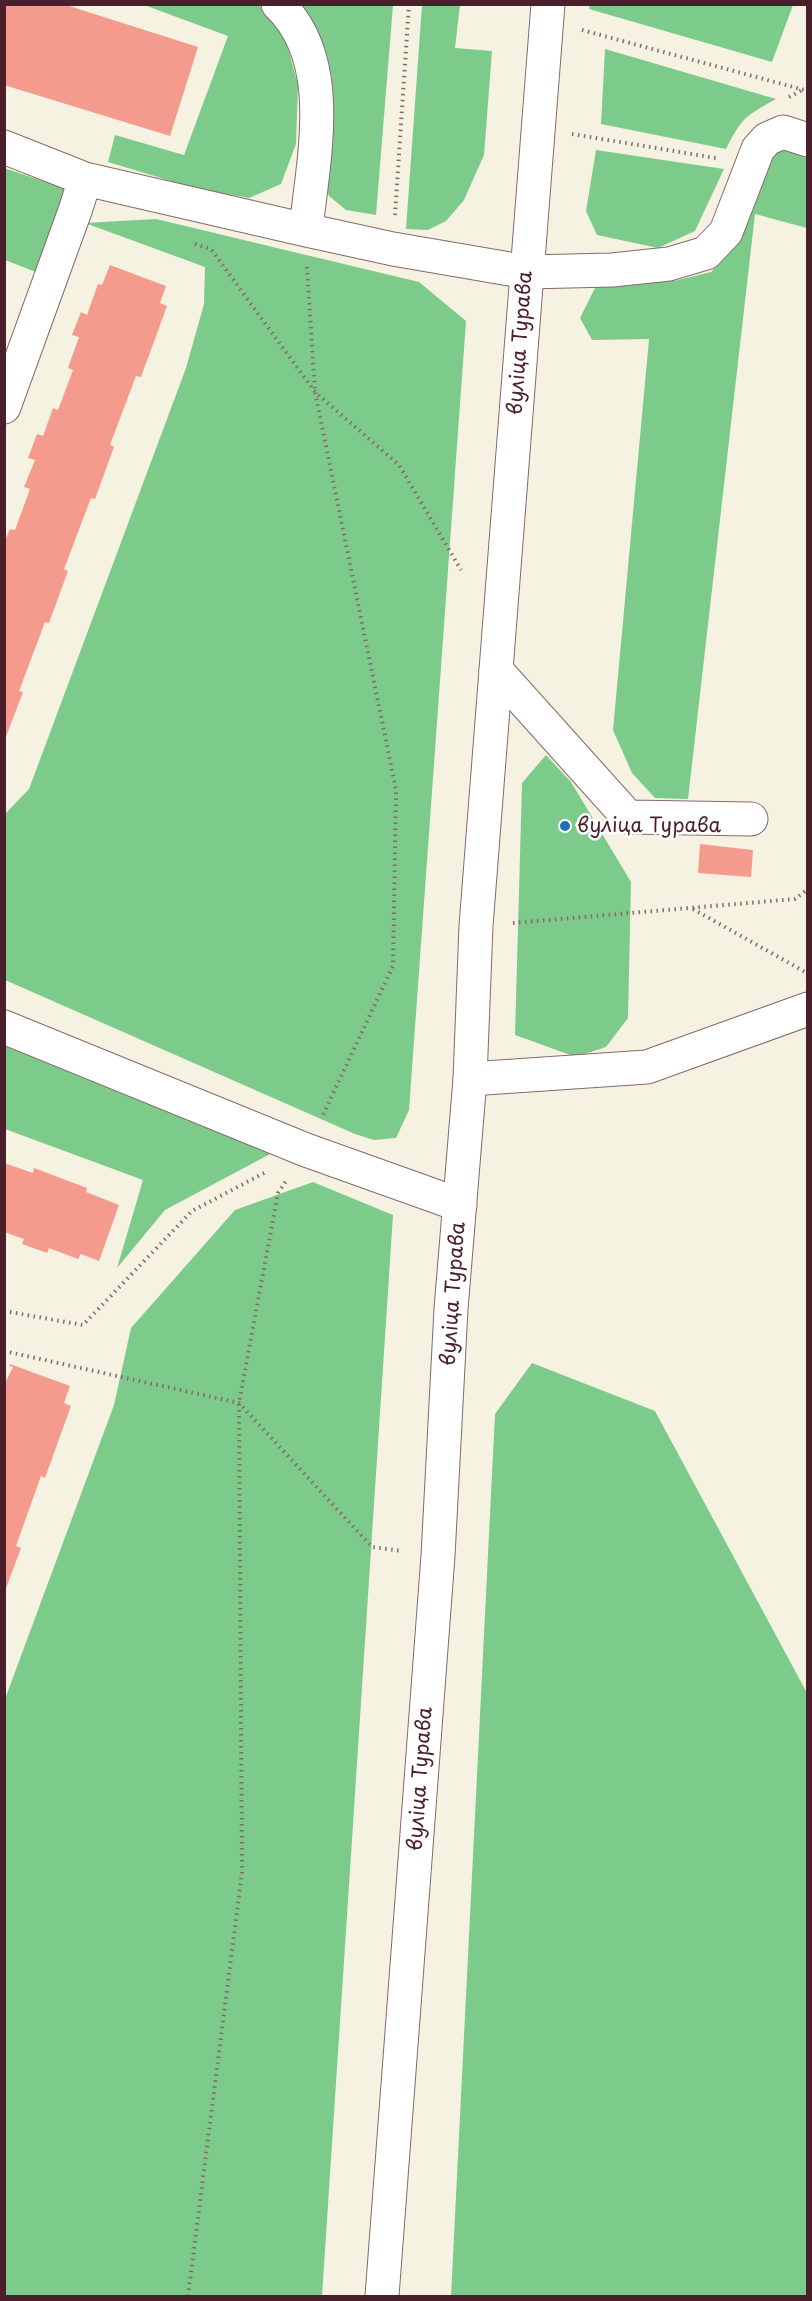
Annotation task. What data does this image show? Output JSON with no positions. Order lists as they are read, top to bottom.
{
  "streets": {
    "main road": ["вуліца Турава"]
  },
  "places": ["вуліца Турава"]
}
